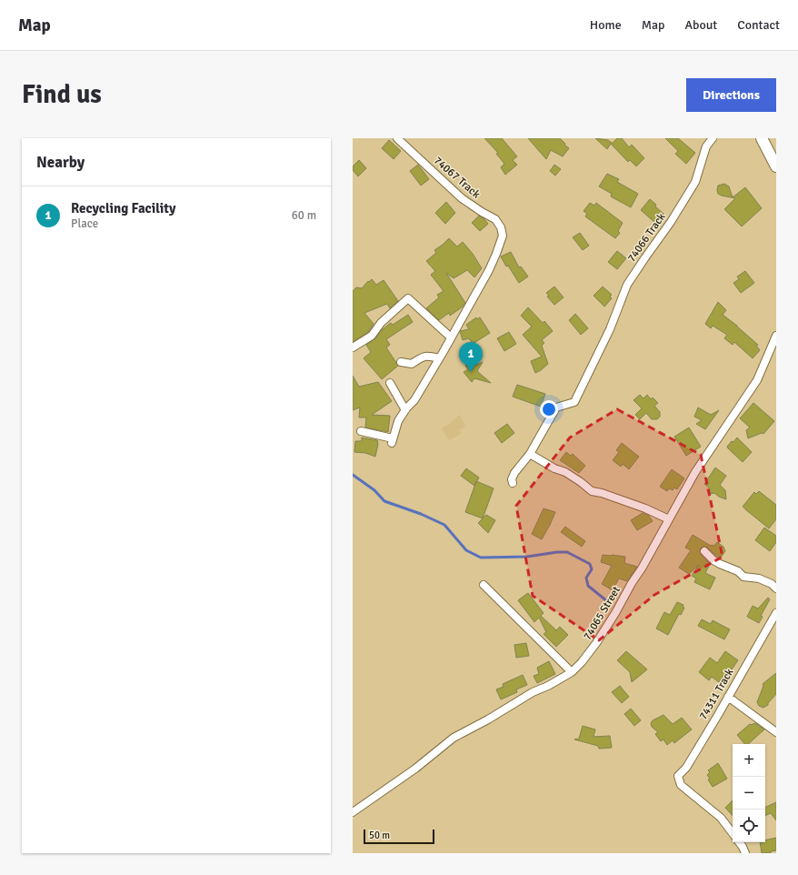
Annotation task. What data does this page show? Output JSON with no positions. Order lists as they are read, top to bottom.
{
  "streets": {
    "street": [
      "74067 Track",
      "74066 Track",
      "74065 Street",
      "74311 Track"
    ]
  },
  "scale_bar": "50 m",
  "page": {
    "header": "Map",
    "nav": [
      "Home",
      "Map",
      "About",
      "Contact"
    ],
    "buttons": "Directions",
    "title": "Find us",
    "heading": "Nearby",
    "list": [
      {
        "mark": "1",
        "name": "Recycling Facility",
        "note": "Place",
        "value": "60 m"
      }
    ],
    "pins": "1",
    "map_buttons": ["+", "−"],
    "scale": "50 m"
  }
}
